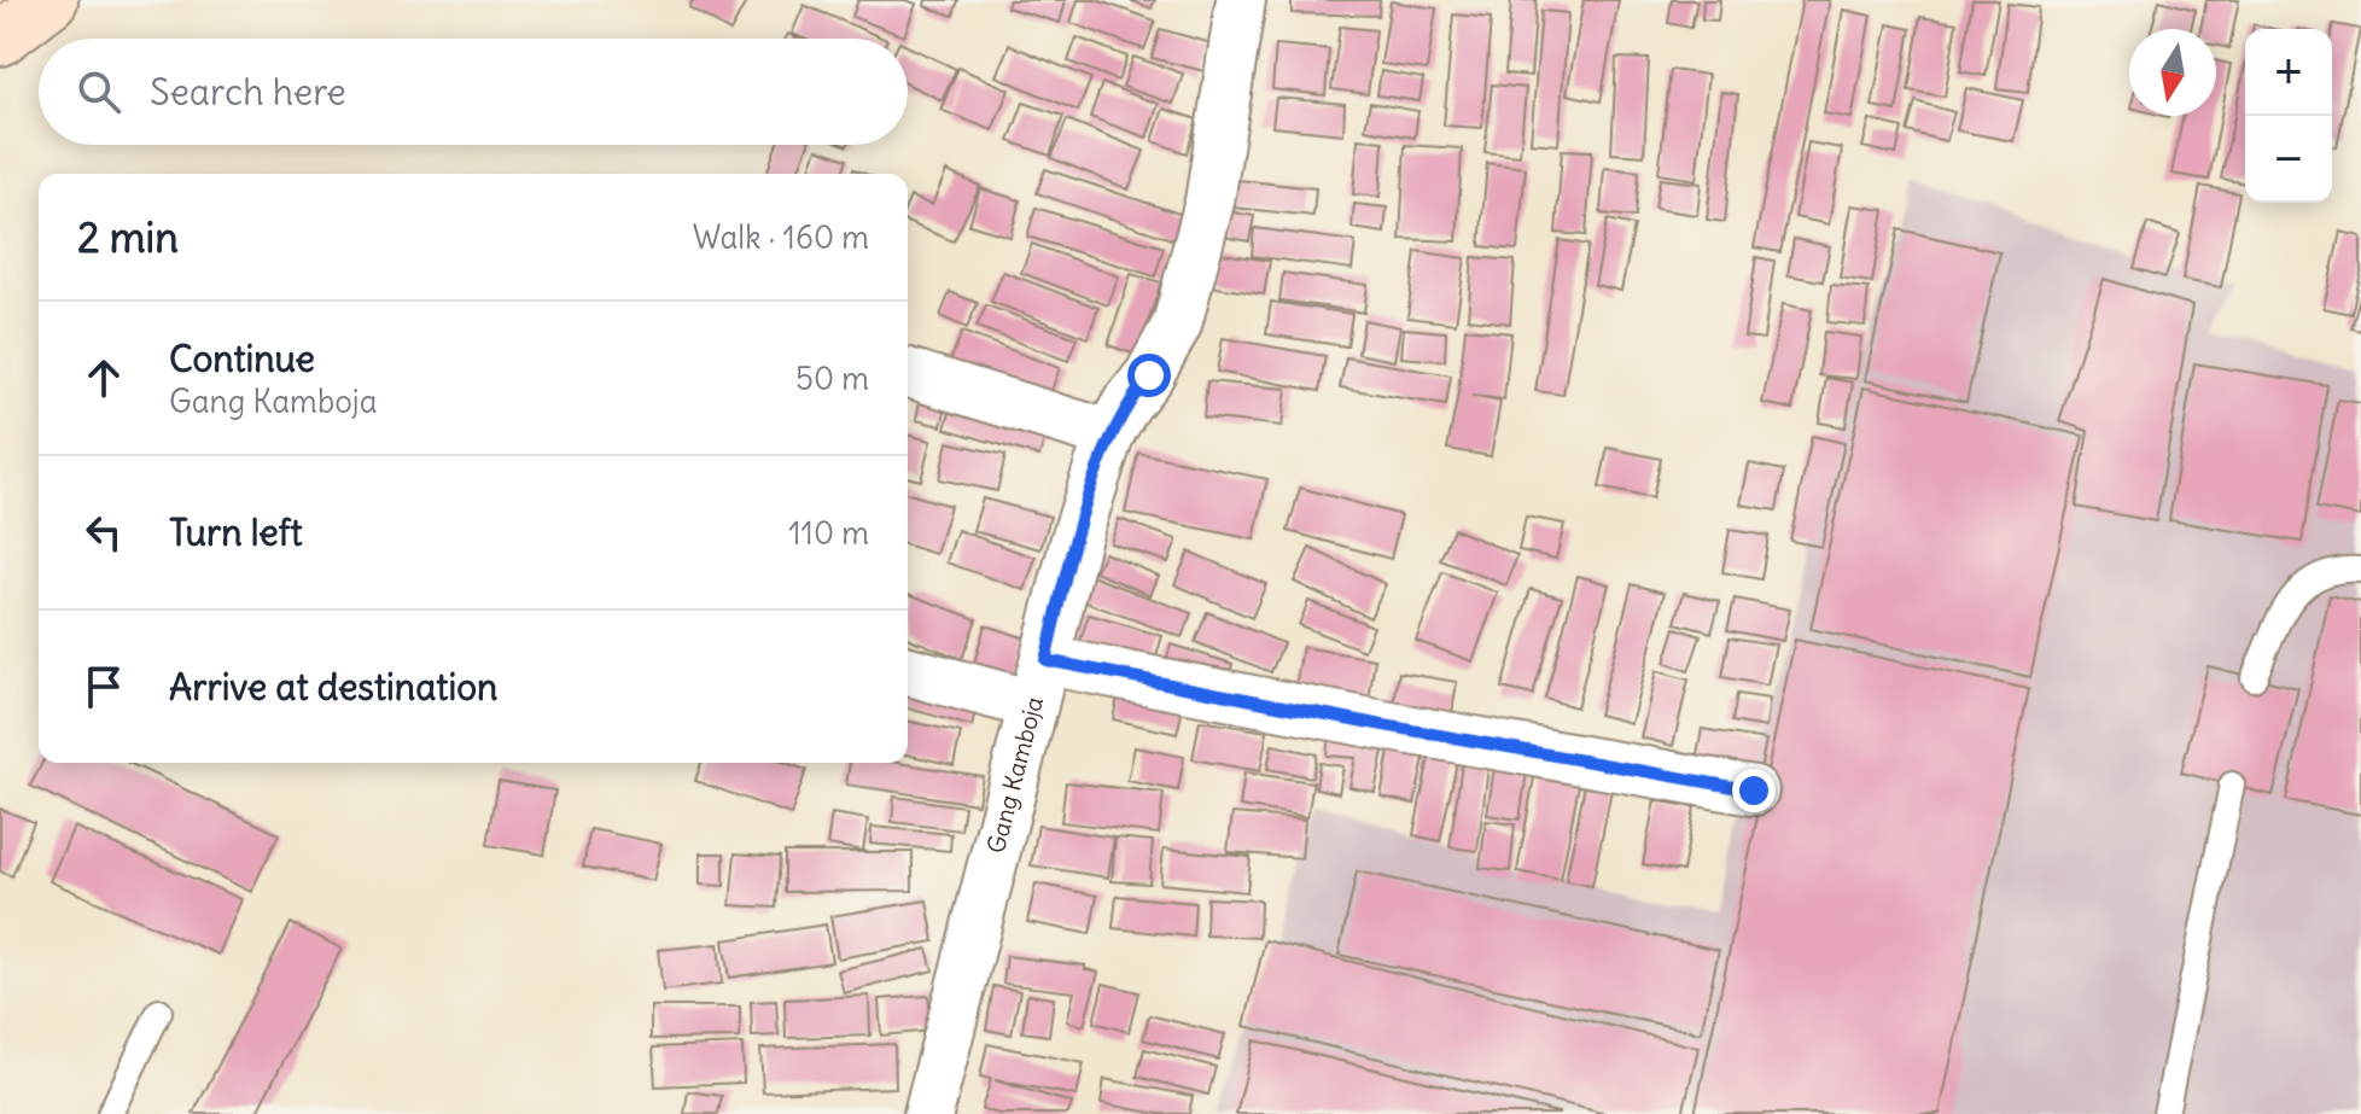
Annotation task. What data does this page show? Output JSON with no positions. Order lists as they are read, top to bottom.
{
  "streets": {
    "street": ["Gang Kamboja"]
  },
  "north": "bottom",
  "page": {
    "map_buttons": ["+", "−"],
    "search": "Search here",
    "heading": ["2 min", "Walk · 160 m"],
    "list": [
      ["Continue", "Gang Kamboja", "50 m"],
      ["Turn left", "110 m"],
      "Arrive at destination"
    ]
  }
}
